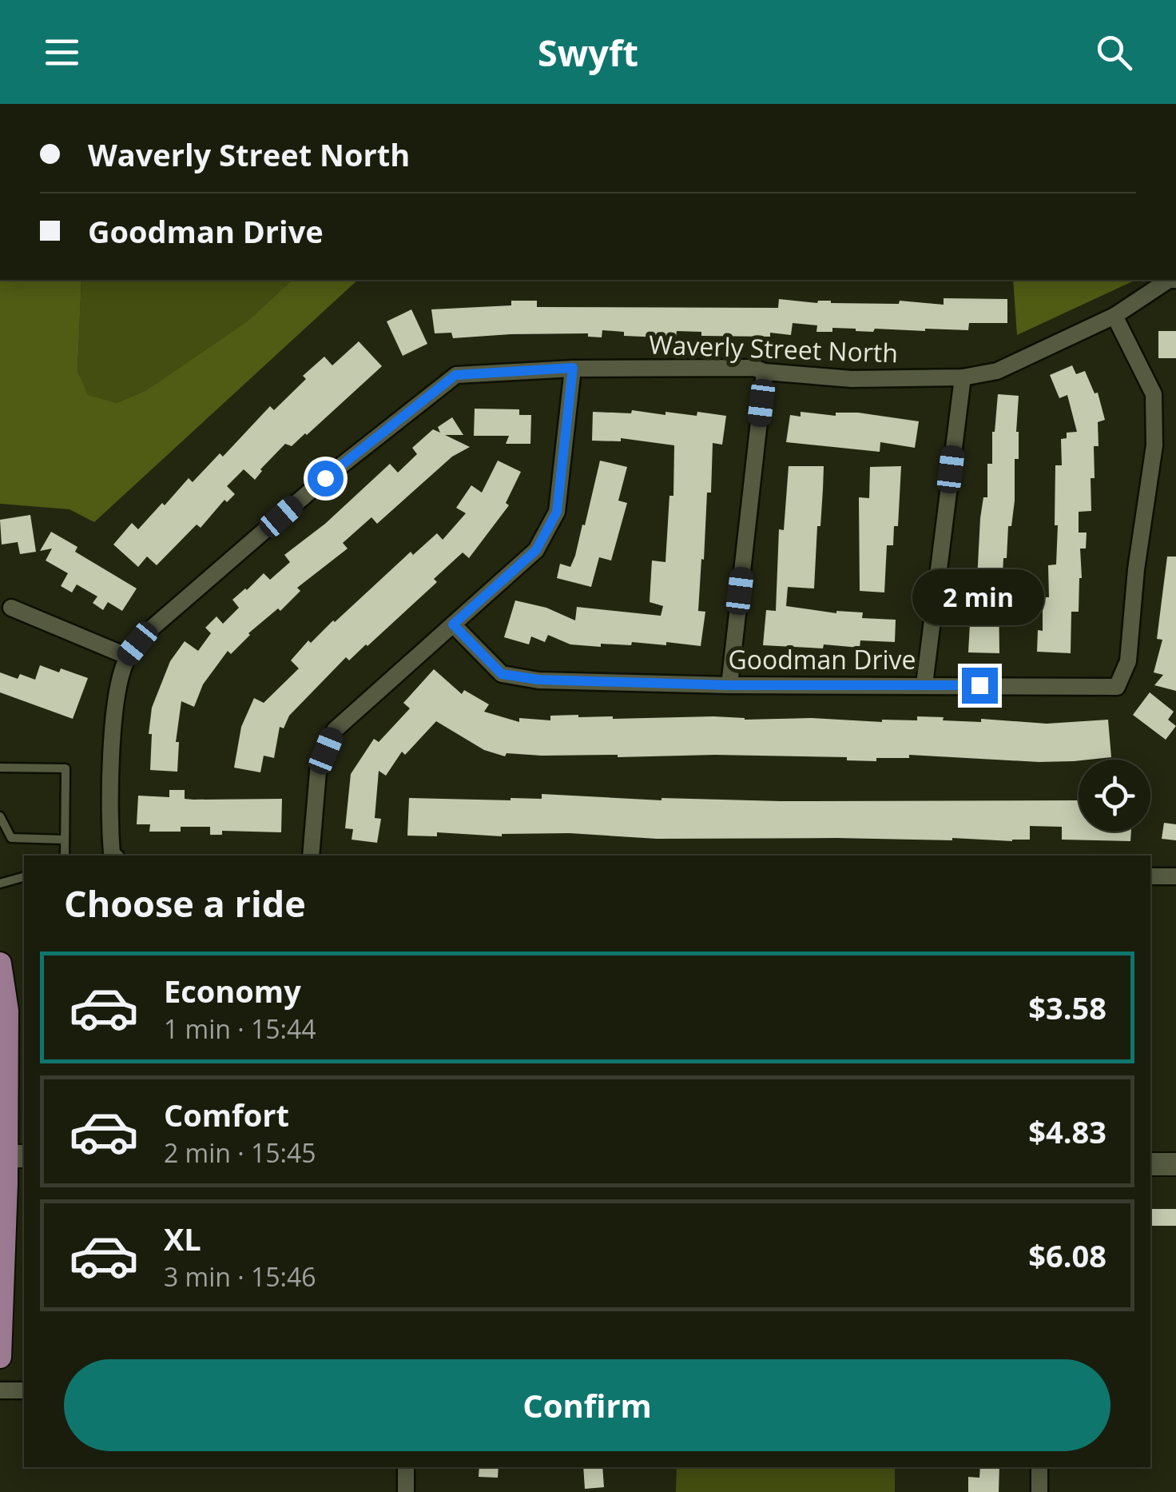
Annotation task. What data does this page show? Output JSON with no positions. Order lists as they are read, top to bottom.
{
  "streets": {
    "street": ["Waverly Street North", "Goodman Drive"]
  },
  "crossings": [
    ["Waverly Street North", "Goodman Drive"]
  ],
  "page": {
    "header": "Swyft",
    "banner": ["Waverly Street North", "Goodman Drive"],
    "bubble": "2 min",
    "heading": "Choose a ride",
    "list": [
      {
        "name": "Economy",
        "note": "1 min · 15:44",
        "value": "$3.58"
      },
      {
        "name": "Comfort",
        "note": "2 min · 15:45",
        "value": "$4.83"
      },
      {
        "name": "XL",
        "note": "3 min · 15:46",
        "value": "$6.08"
      }
    ],
    "buttons": "Confirm"
  }
}
